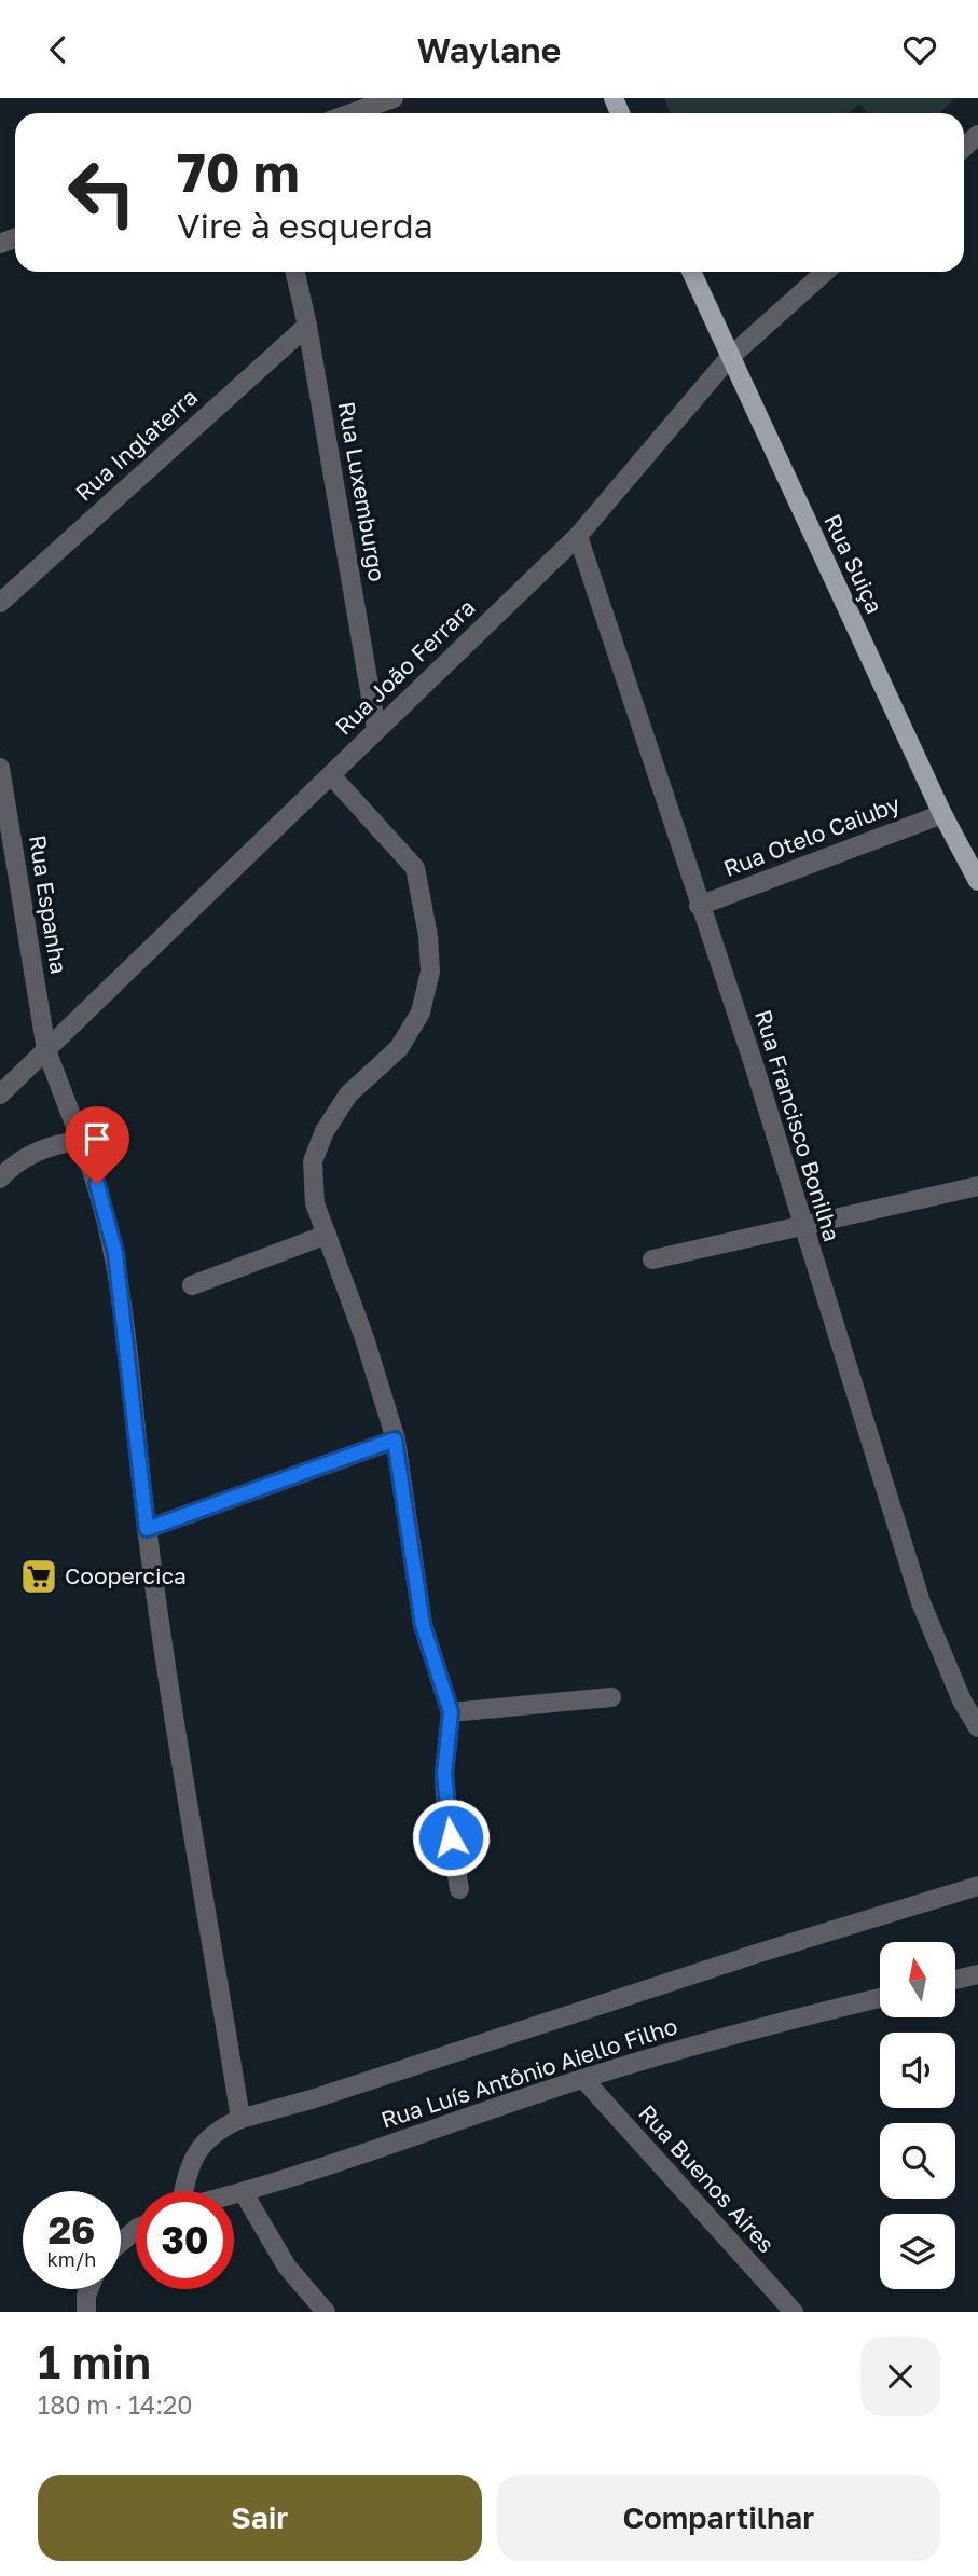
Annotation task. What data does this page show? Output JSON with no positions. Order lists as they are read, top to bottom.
{
  "streets": {
    "main road": ["Rua Suiça"],
    "street": [
      "Rua Inglaterra",
      "Rua Luxemburgo",
      "Rua João Ferrara",
      "Rua Otelo Caiuby",
      "Rua Espanha",
      "Rua Francisco Bonilha",
      "Rua Luís Antônio Aiello Filho",
      "Rua Buenos Aires"
    ]
  },
  "crossings": [
    ["Rua Inglaterra", "Rua Luxemburgo"],
    ["Rua Luxemburgo", "Rua João Ferrara"],
    ["Rua Suiça", "Rua João Ferrara"],
    ["Rua Suiça", "Rua Otelo Caiuby"],
    ["Rua João Ferrara", "Rua Espanha"],
    ["Rua João Ferrara", "Rua Francisco Bonilha"],
    ["Rua Otelo Caiuby", "Rua Francisco Bonilha"],
    ["Rua Luís Antônio Aiello Filho", "Rua Buenos Aires"]
  ],
  "places": {
    "supermarket": ["Coopercica"]
  },
  "north": "top",
  "page": {
    "header": "Waylane",
    "turn": ["70 m", "Vire à esquerda"],
    "speed": "26 km/h",
    "limit": "30",
    "heading": ["1 min", "180 m · 14:20"],
    "buttons": ["Sair", "Compartilhar"]
  }
}
